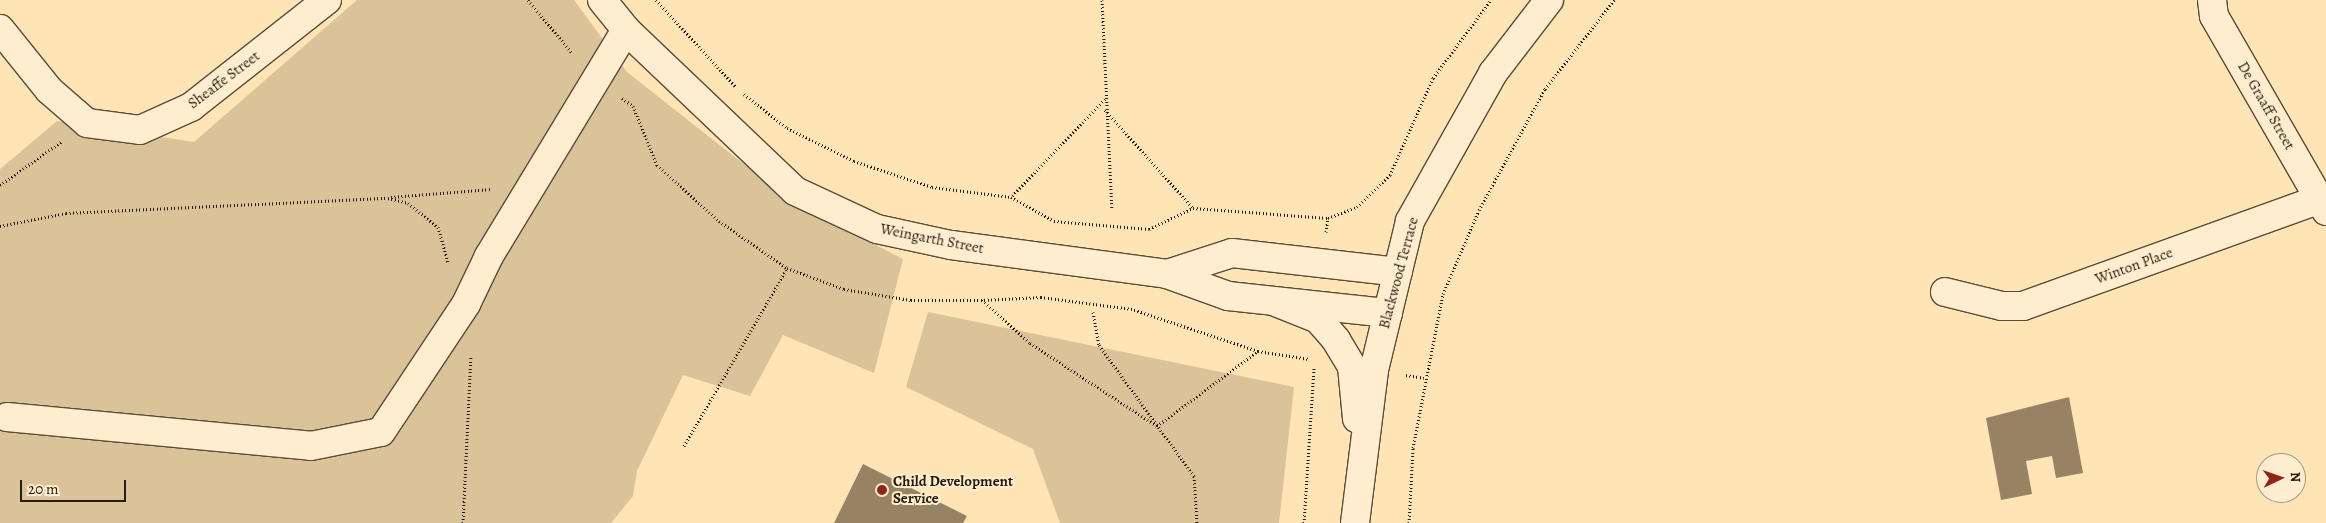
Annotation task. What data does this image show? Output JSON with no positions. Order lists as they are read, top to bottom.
{
  "streets": {
    "street": [
      "Sheaffe Street",
      "De Graaff Street",
      "Weingarth Street",
      "Winton Place",
      "Blackwood Terrace"
    ]
  },
  "crossings": [
    ["De Graaff Street", "Winton Place"],
    ["Weingarth Street", "Blackwood Terrace"]
  ],
  "places": ["Child Development Service"],
  "scale_bar": "20 m",
  "north": "right"
}
